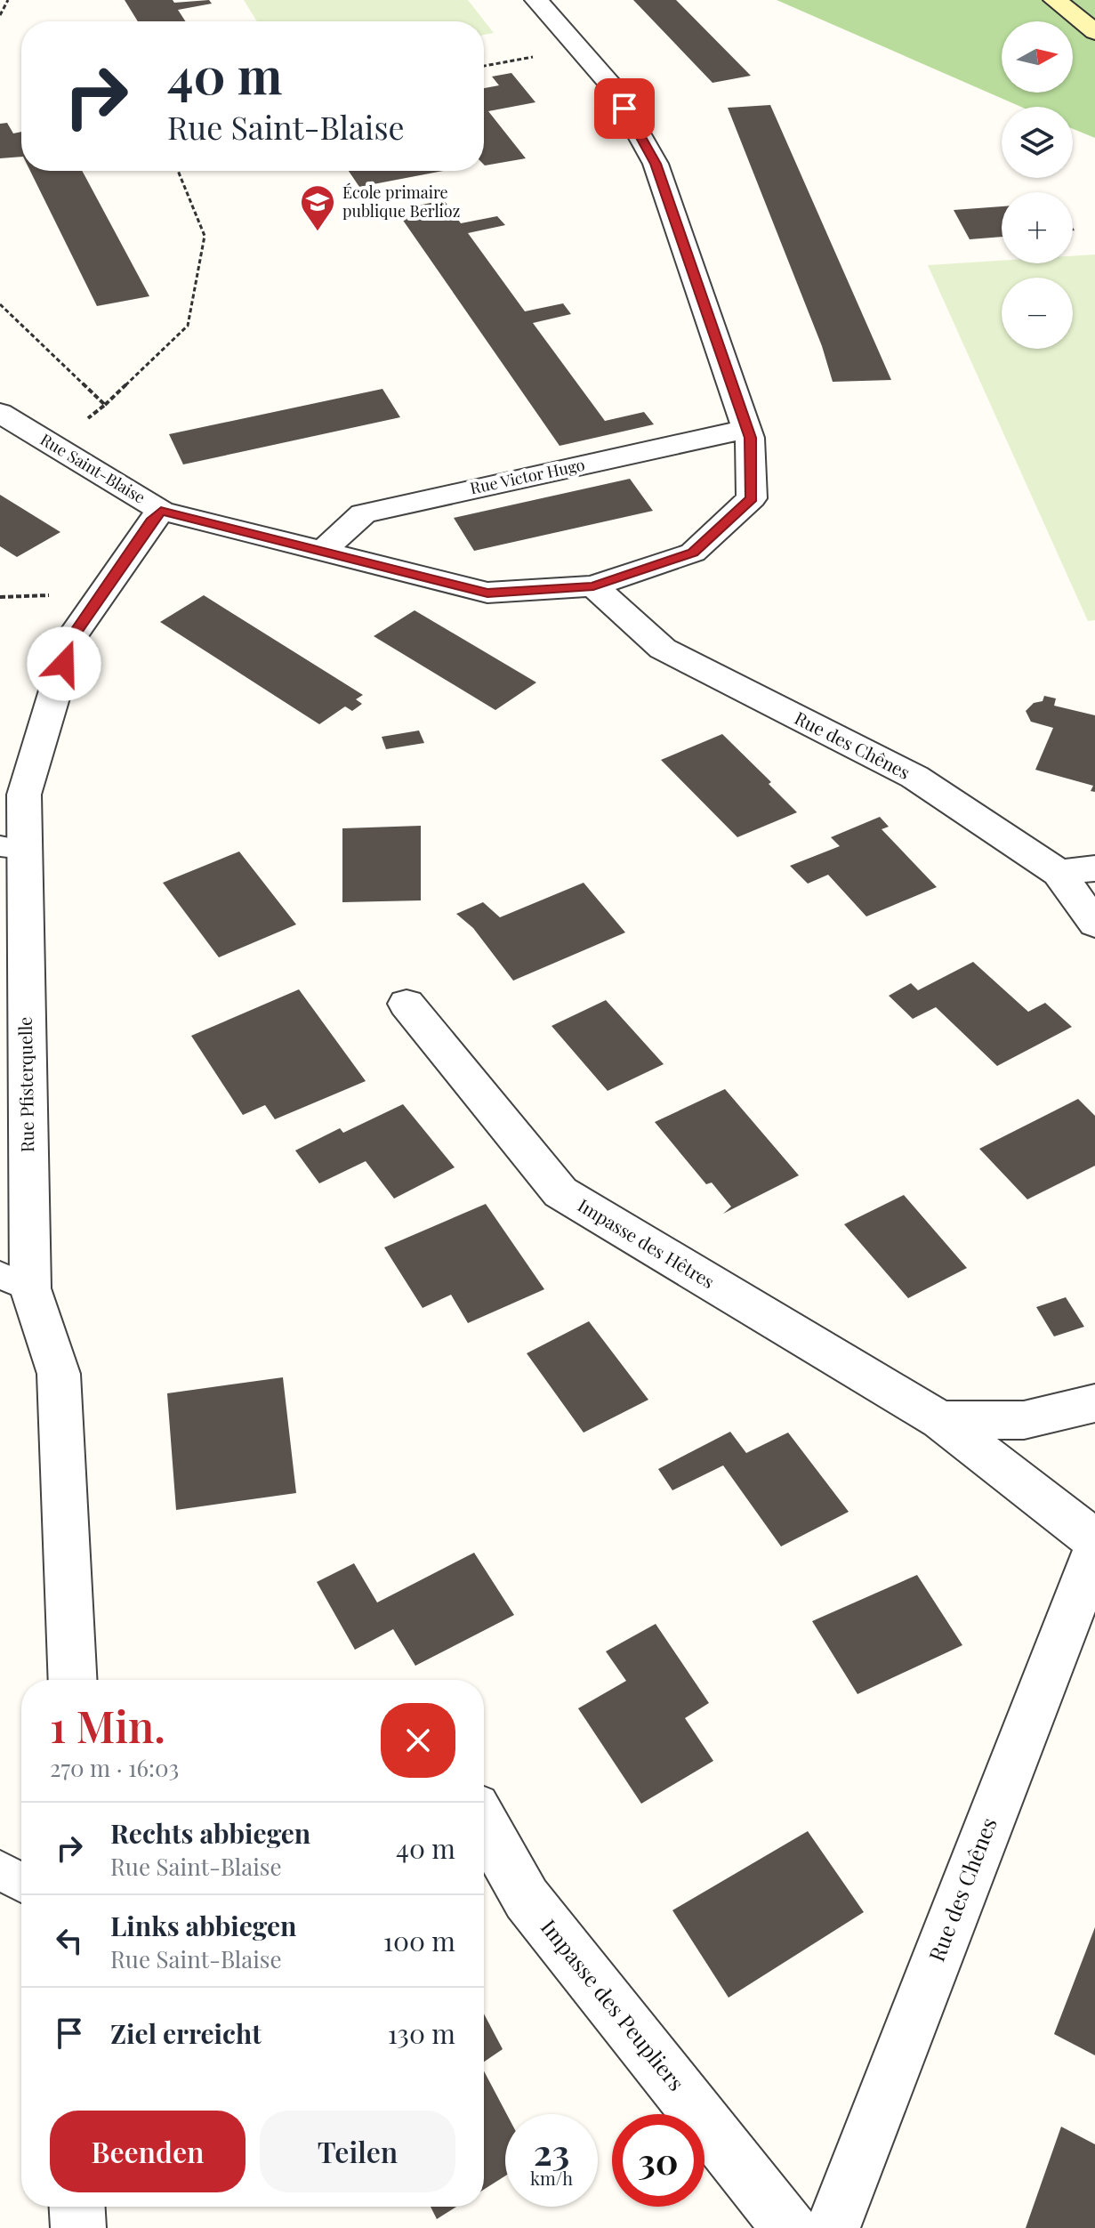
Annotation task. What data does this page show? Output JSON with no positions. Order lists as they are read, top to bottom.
{
  "streets": {
    "street": [
      "Rue Saint-Blaise",
      "Rue Victor Hugo",
      "Rue des Chênes",
      "Rue Pfisterquelle",
      "Impasse des Hêtres",
      "Impasse des Peupliers"
    ]
  },
  "crossings": [
    ["Rue Saint-Blaise", "Rue Victor Hugo"],
    ["Rue Saint-Blaise", "Rue des Chênes"],
    ["Rue Saint-Blaise", "Rue Pfisterquelle"]
  ],
  "places": {
    "school or university": ["École primaire publique Berlioz"]
  },
  "north": "right",
  "page": {
    "map_buttons": ["+", "−"],
    "turn": ["40 m", "Rue Saint-Blaise"],
    "heading": ["1 Min.", "270 m · 16:03"],
    "list": [
      {
        "name": "Rechts abbiegen",
        "note": "Rue Saint-Blaise",
        "value": "40 m"
      },
      {
        "name": "Links abbiegen",
        "note": "Rue Saint-Blaise",
        "value": "100 m"
      },
      {
        "name": "Ziel erreicht",
        "value": "130 m"
      }
    ],
    "buttons": ["Beenden", "Teilen"],
    "speed": "23 km/h",
    "limit": "30"
  }
}
